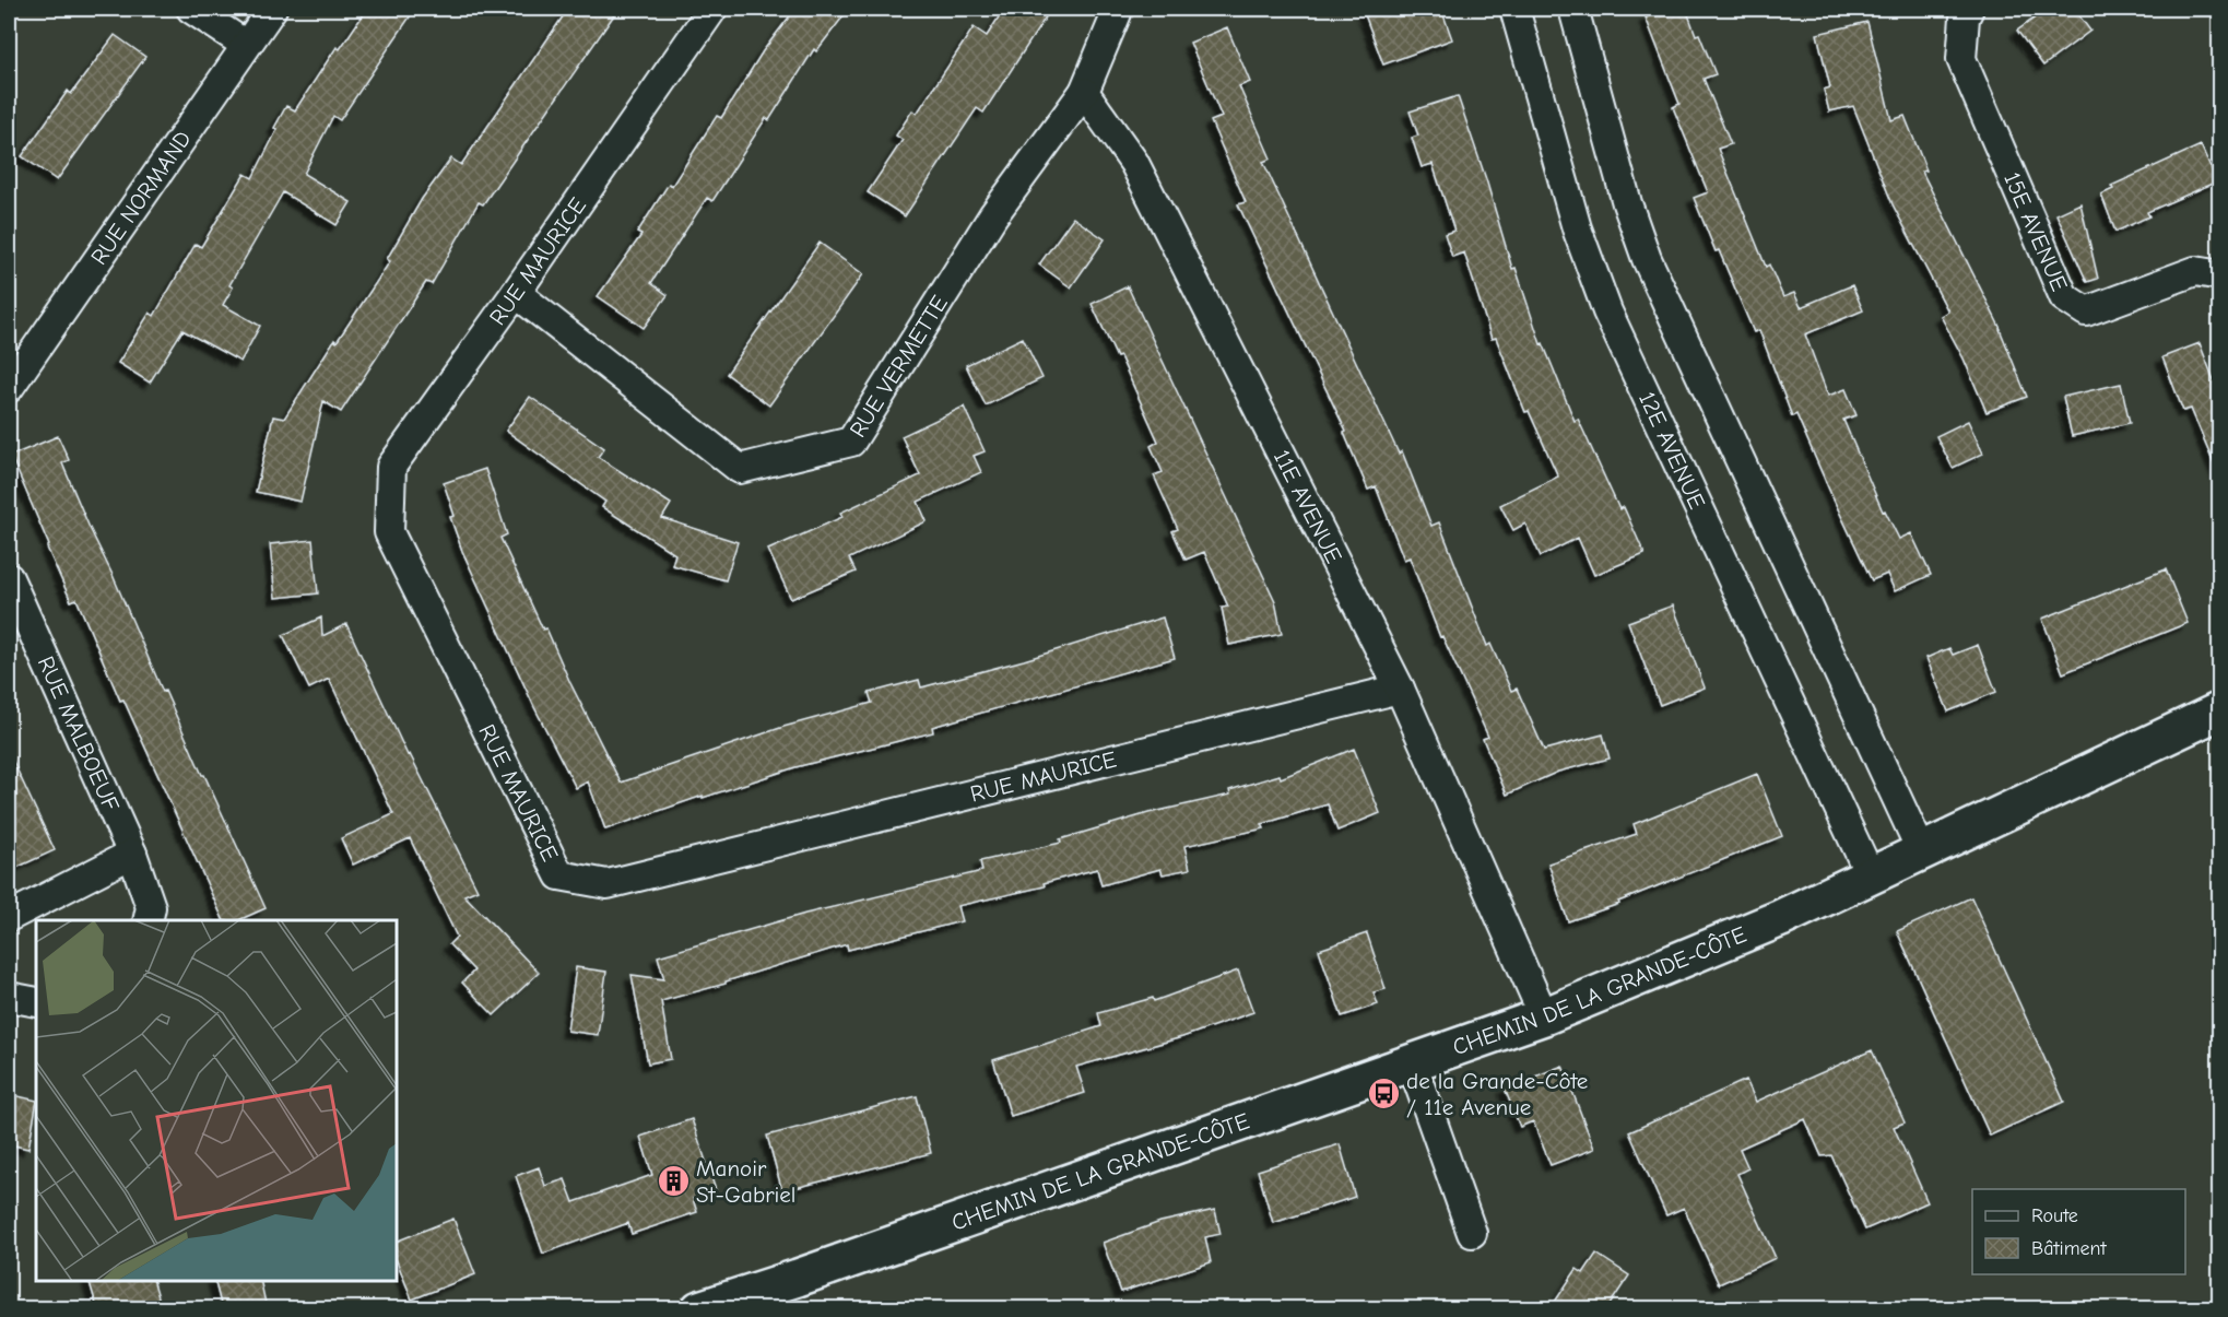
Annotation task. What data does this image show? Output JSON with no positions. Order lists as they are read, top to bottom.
{
  "streets": {
    "main road": ["CHEMIN DE LA GRANDE-CÔTE"],
    "street": [
      "RUE NORMAND",
      "15E AVENUE",
      "RUE MAURICE",
      "RUE VERMETTE",
      "12E AVENUE",
      "11E AVENUE",
      "RUE MALBOEUF"
    ]
  },
  "crossings": [
    ["RUE MAURICE", "RUE VERMETTE"],
    ["RUE MAURICE", "11E AVENUE"],
    ["RUE VERMETTE", "11E AVENUE"],
    ["12E AVENUE", "CHEMIN DE LA GRANDE-CÔTE"],
    ["11E AVENUE", "CHEMIN DE LA GRANDE-CÔTE"]
  ],
  "places": {
    "bus stop": ["de la Grande-Côte / 11e Avenue"],
    "building": ["Manoir St-Gabriel"]
  },
  "legend": ["Route", "Bâtiment"]
}
